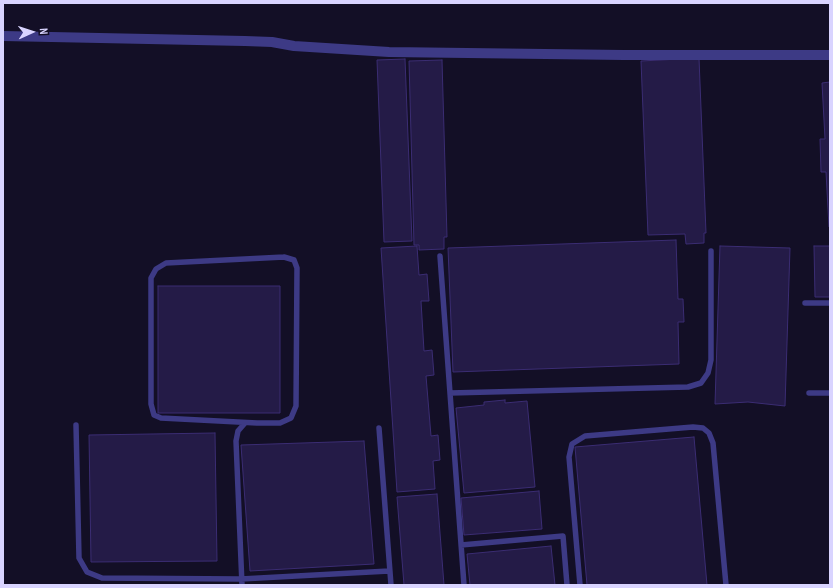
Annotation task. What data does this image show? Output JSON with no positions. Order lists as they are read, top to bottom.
{
  "north": "right"
}
